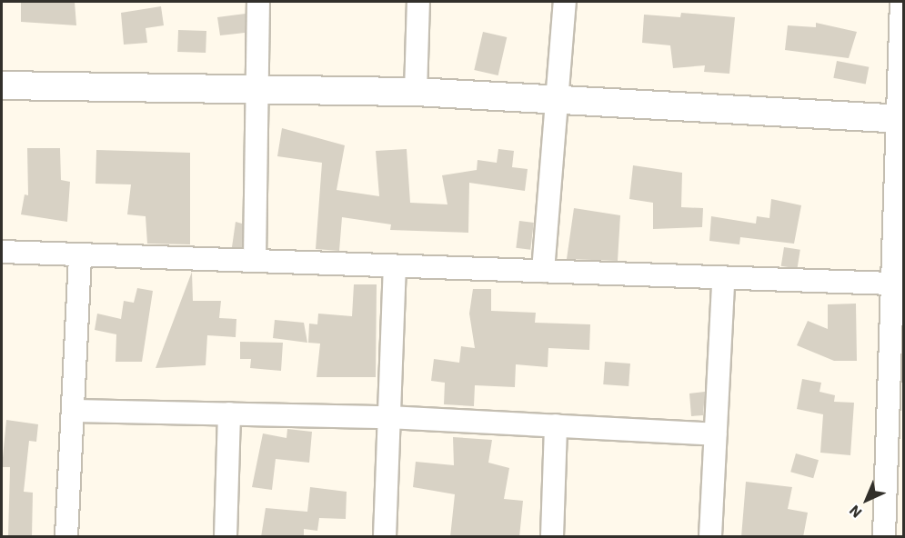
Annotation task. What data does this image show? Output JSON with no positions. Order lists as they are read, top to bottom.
{
  "north": "bottom left"
}
